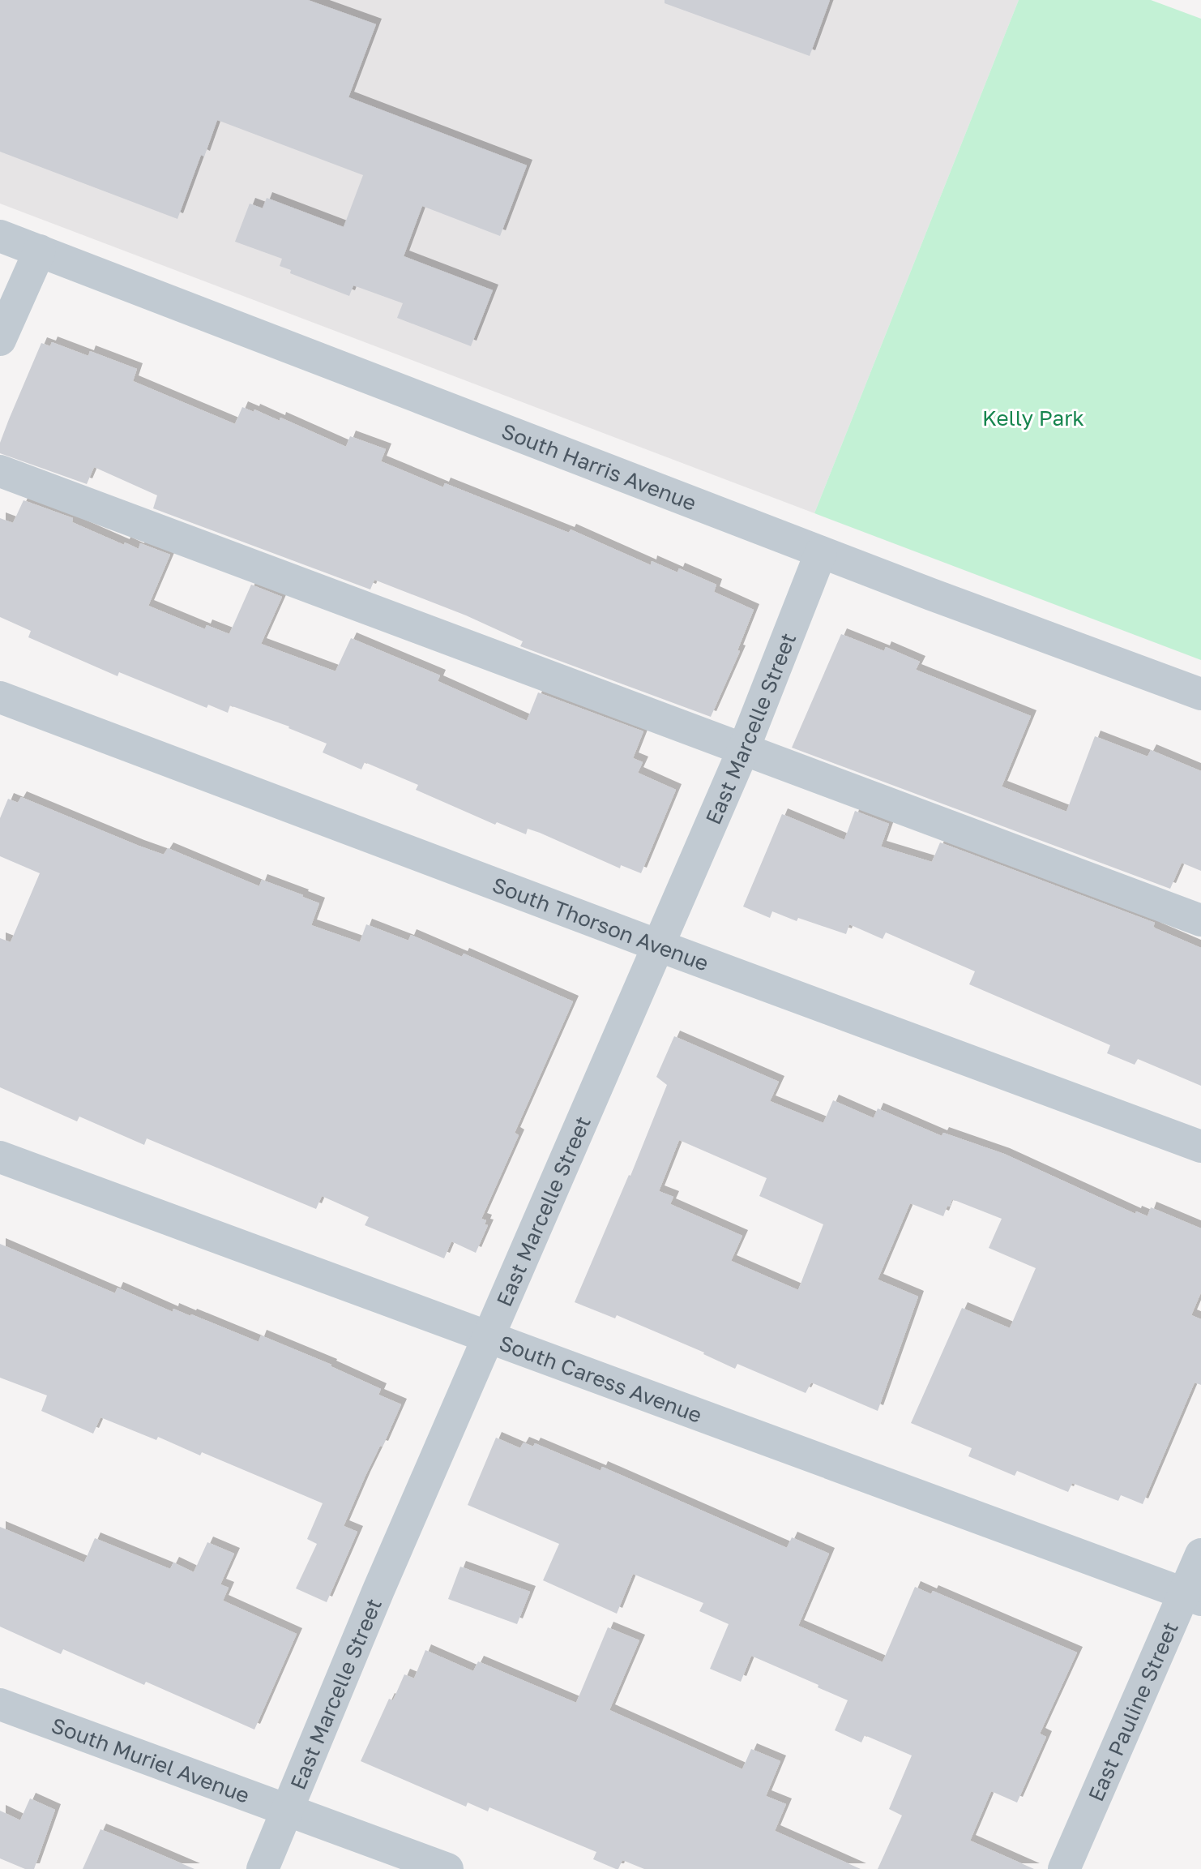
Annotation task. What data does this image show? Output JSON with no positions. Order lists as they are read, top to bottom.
{
  "streets": {
    "street": [
      "South Harris Avenue",
      "East Marcelle Street",
      "South Thorson Avenue",
      "South Caress Avenue",
      "East Pauline Street",
      "South Muriel Avenue"
    ]
  },
  "crossings": [
    ["South Harris Avenue", "East Marcelle Street"],
    ["East Marcelle Street", "South Thorson Avenue"],
    ["East Marcelle Street", "South Caress Avenue"],
    ["East Marcelle Street", "South Muriel Avenue"],
    ["South Caress Avenue", "East Pauline Street"]
  ],
  "parks": ["Kelly Park"]
}
